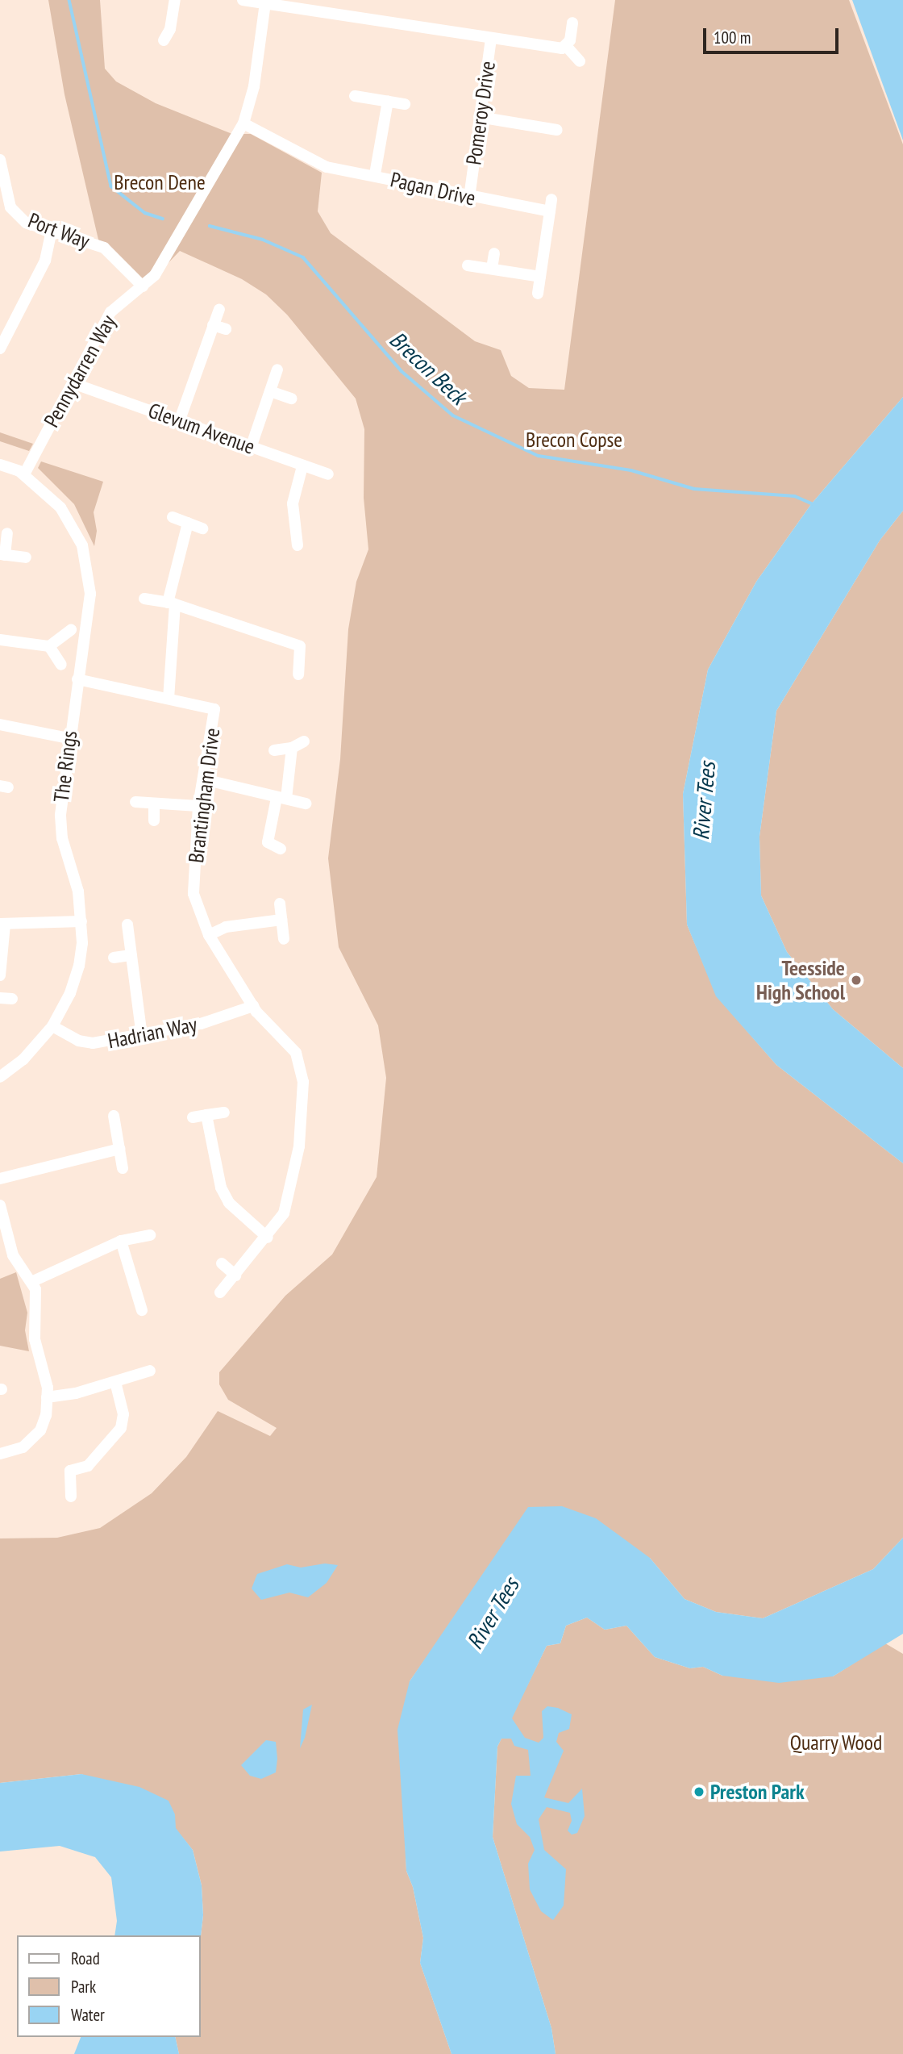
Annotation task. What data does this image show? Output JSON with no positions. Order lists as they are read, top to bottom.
{
  "streets": {
    "street": [
      "Pomeroy Drive",
      "Pagan Drive",
      "Port Way",
      "Pennydarren Way",
      "Glevum Avenue",
      "The Rings",
      "Brantingham Drive",
      "Hadrian Way"
    ]
  },
  "crossings": [
    ["Pomeroy Drive", "Pagan Drive"],
    ["Pagan Drive", "Pennydarren Way"],
    ["Port Way", "Pennydarren Way"],
    ["Pennydarren Way", "Glevum Avenue"],
    ["Pennydarren Way", "The Rings"],
    ["The Rings", "Brantingham Drive"],
    ["The Rings", "Hadrian Way"],
    ["Brantingham Drive", "Hadrian Way"]
  ],
  "water": ["Brecon Beck", "River Tees"],
  "parks": ["Brecon Dene", "Brecon Copse", "Quarry Wood"],
  "places": ["Teesside High School", "Preston Park"],
  "legend": ["Road", "Park", "Water"],
  "scale_bar": "100 m"
}
